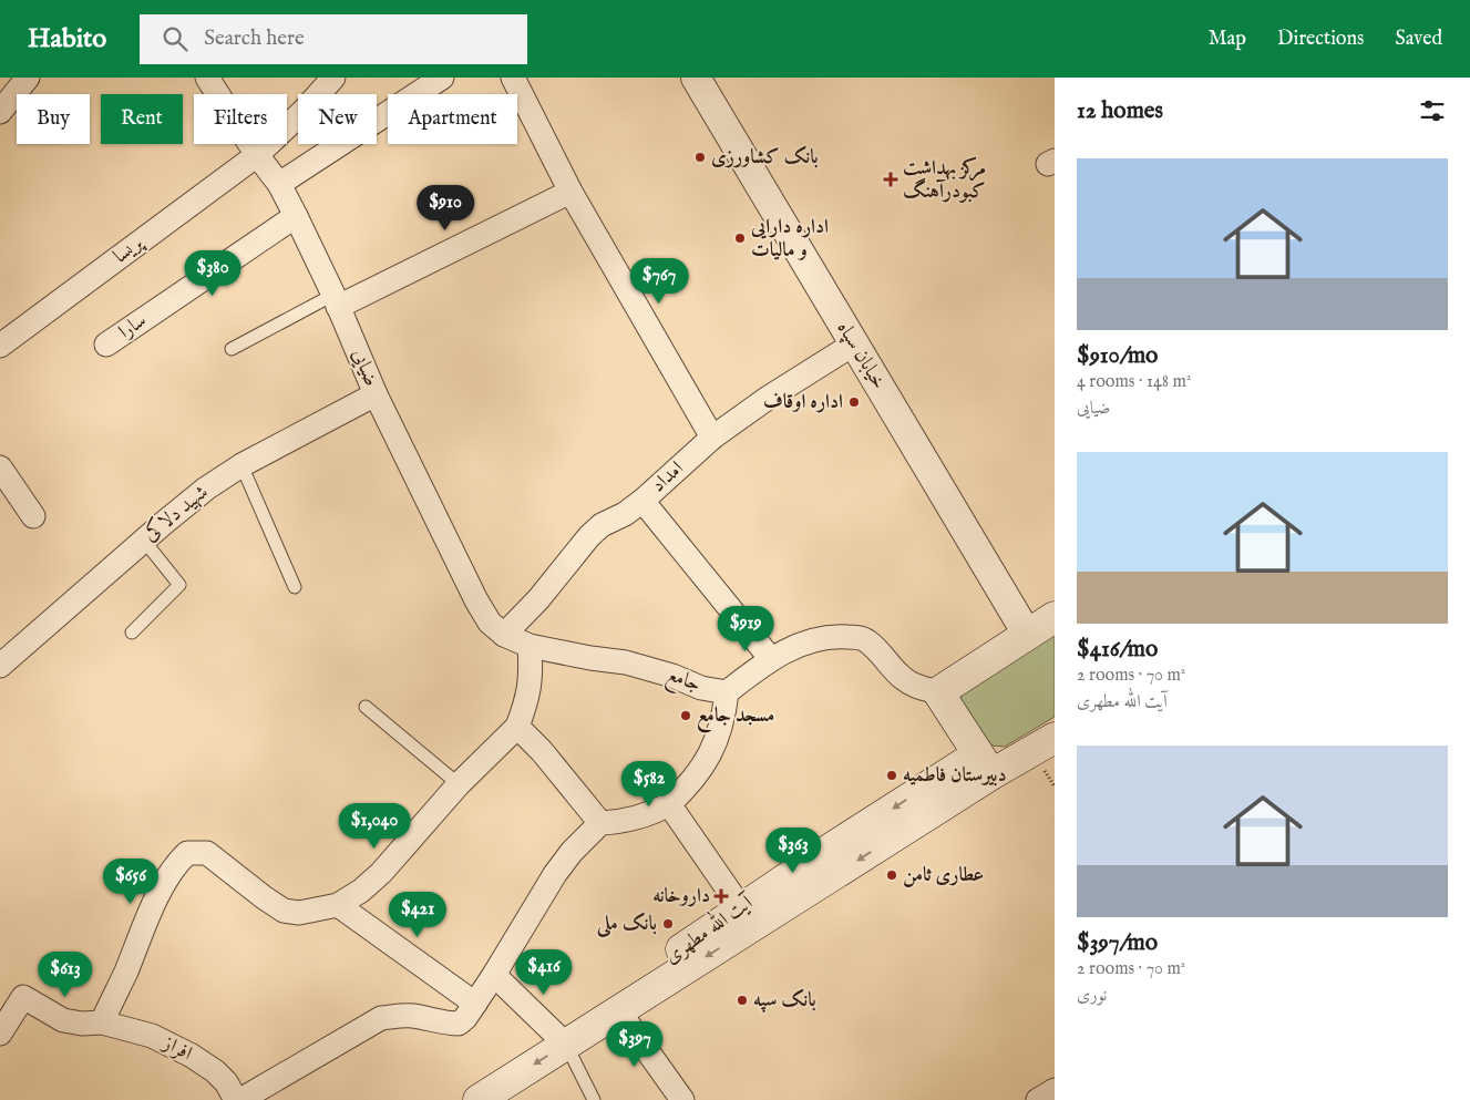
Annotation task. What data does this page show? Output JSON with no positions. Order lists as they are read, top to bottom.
{
  "streets": {
    "main road": ["آیت الله مطهری"],
    "street": [
      "پریسا",
      "سارا",
      "خیابان سپاه",
      "ضیایی",
      "امداد",
      "شهید دلاکی",
      "جامع",
      "افراز"
    ]
  },
  "crossings": [
    ["پریسا", "ضیایی"],
    ["سارا", "ضیایی"],
    ["خیابان سپاه", "امداد"],
    ["ضیایی", "امداد"],
    ["ضیایی", "شهید دلاکی"],
    ["ضیایی", "جامع"]
  ],
  "one_way": ["آیت الله مطهری"],
  "places": {
    "other": [
      "بانک کشاورزی",
      "اداره دارایی و مالیات",
      "اداره اوقاف",
      "مسجد جامع",
      "دبیرستان فاطمیه",
      "عطاری ثامن",
      "بانک ملی",
      "بانک سپه"
    ],
    "health": ["مرکز بهداشت کبودرآهنگ", "داروخانه"]
  },
  "page": {
    "header": "Habito",
    "search": "Search here",
    "nav": ["Map", "Directions", "Saved"],
    "heading": "12 homes",
    "chip": [
      "Buy",
      "Rent",
      "Filters",
      "New",
      "Apartment"
    ],
    "list": [
      {
        "name": "$910/mo",
        "note": "4 rooms · 148 m² · ضیایی"
      },
      {
        "name": "$416/mo",
        "note": "2 rooms · 70 m² · آیت الله مطهری"
      },
      {
        "name": "$397/mo",
        "note": "2 rooms · 70 m² · نوری"
      }
    ],
    "price": [
      "$910",
      "$380",
      "$767",
      "$919",
      "$582",
      "$1,040",
      "$363",
      "$656",
      "$421",
      "$416",
      "$613",
      "$397"
    ]
  }
}
